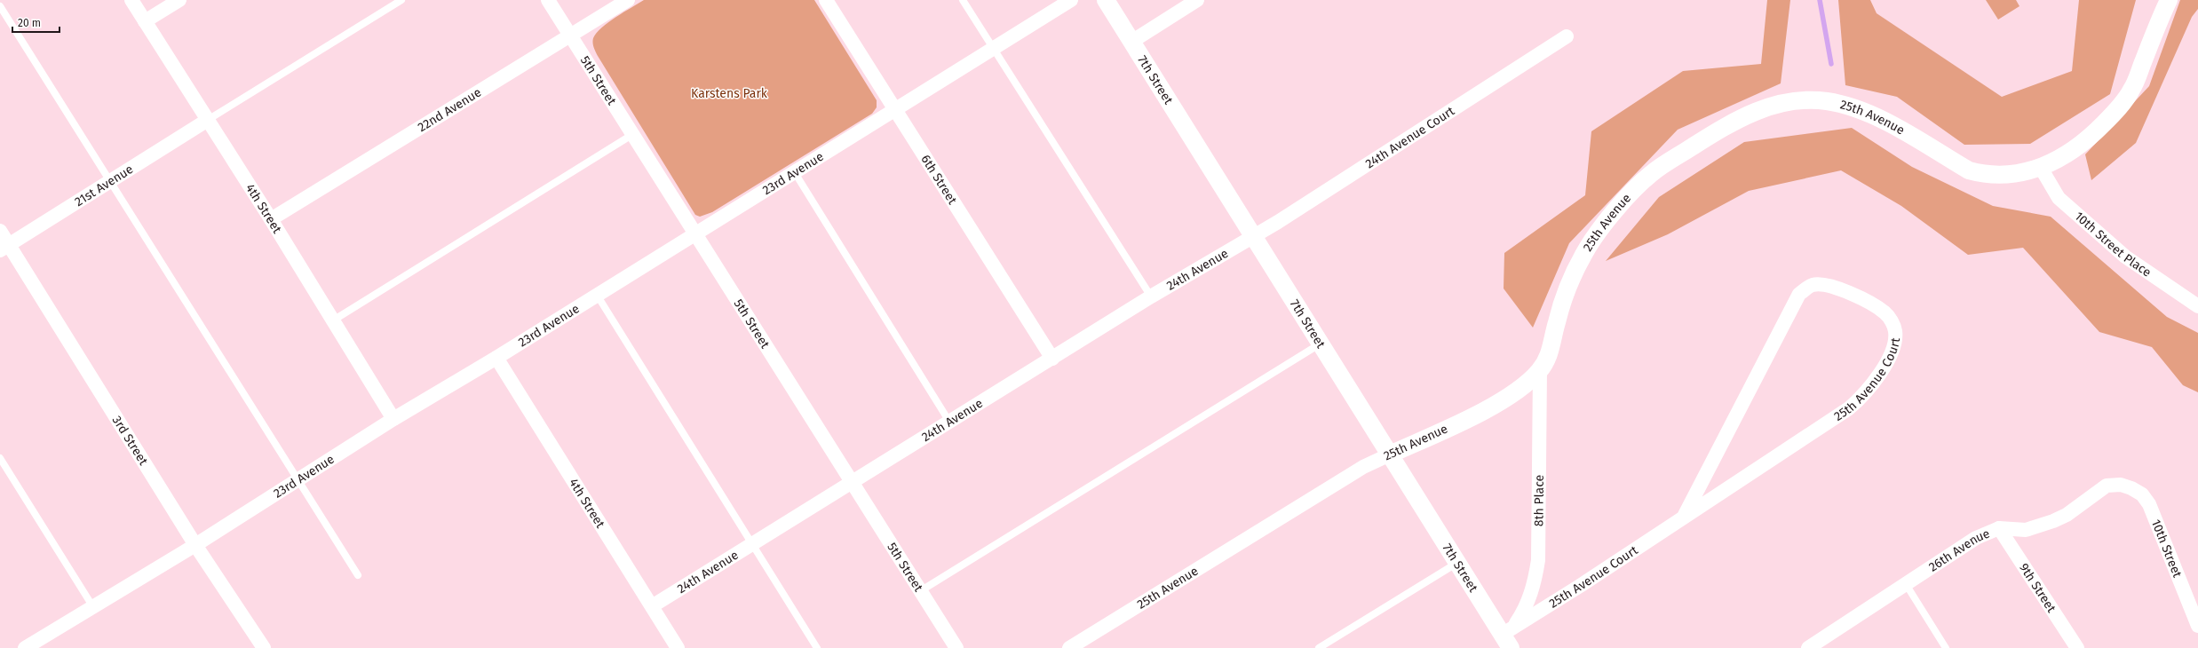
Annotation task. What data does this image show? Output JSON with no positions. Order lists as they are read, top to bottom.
{
  "streets": {
    "street": [
      "7th Street",
      "5th Street",
      "22nd Avenue",
      "25th Avenue",
      "24th Avenue Court",
      "23rd Avenue",
      "6th Street",
      "21st Avenue",
      "4th Street",
      "10th Street Place",
      "24th Avenue",
      "25th Avenue Court",
      "3rd Street",
      "8th Place",
      "10th Street",
      "26th Avenue",
      "9th Street"
    ]
  },
  "crossings": [
    ["7th Street", "25th Avenue"],
    ["7th Street", "24th Avenue Court"],
    ["7th Street", "24th Avenue"],
    ["7th Street", "25th Avenue Court"],
    ["7th Street", "8th Place"],
    ["5th Street", "22nd Avenue"],
    ["5th Street", "23rd Avenue"],
    ["5th Street", "24th Avenue"],
    ["22nd Avenue", "4th Street"],
    ["25th Avenue", "10th Street Place"],
    ["25th Avenue", "8th Place"],
    ["24th Avenue Court", "24th Avenue"],
    ["23rd Avenue", "6th Street"],
    ["23rd Avenue", "4th Street"],
    ["23rd Avenue", "3rd Street"],
    ["6th Street", "24th Avenue"],
    ["21st Avenue", "4th Street"],
    ["21st Avenue", "3rd Street"],
    ["4th Street", "24th Avenue"],
    ["25th Avenue Court", "8th Place"],
    ["10th Street", "26th Avenue"],
    ["26th Avenue", "9th Street"]
  ],
  "parks": ["Karstens Park"],
  "scale_bar": "20 m"
}
